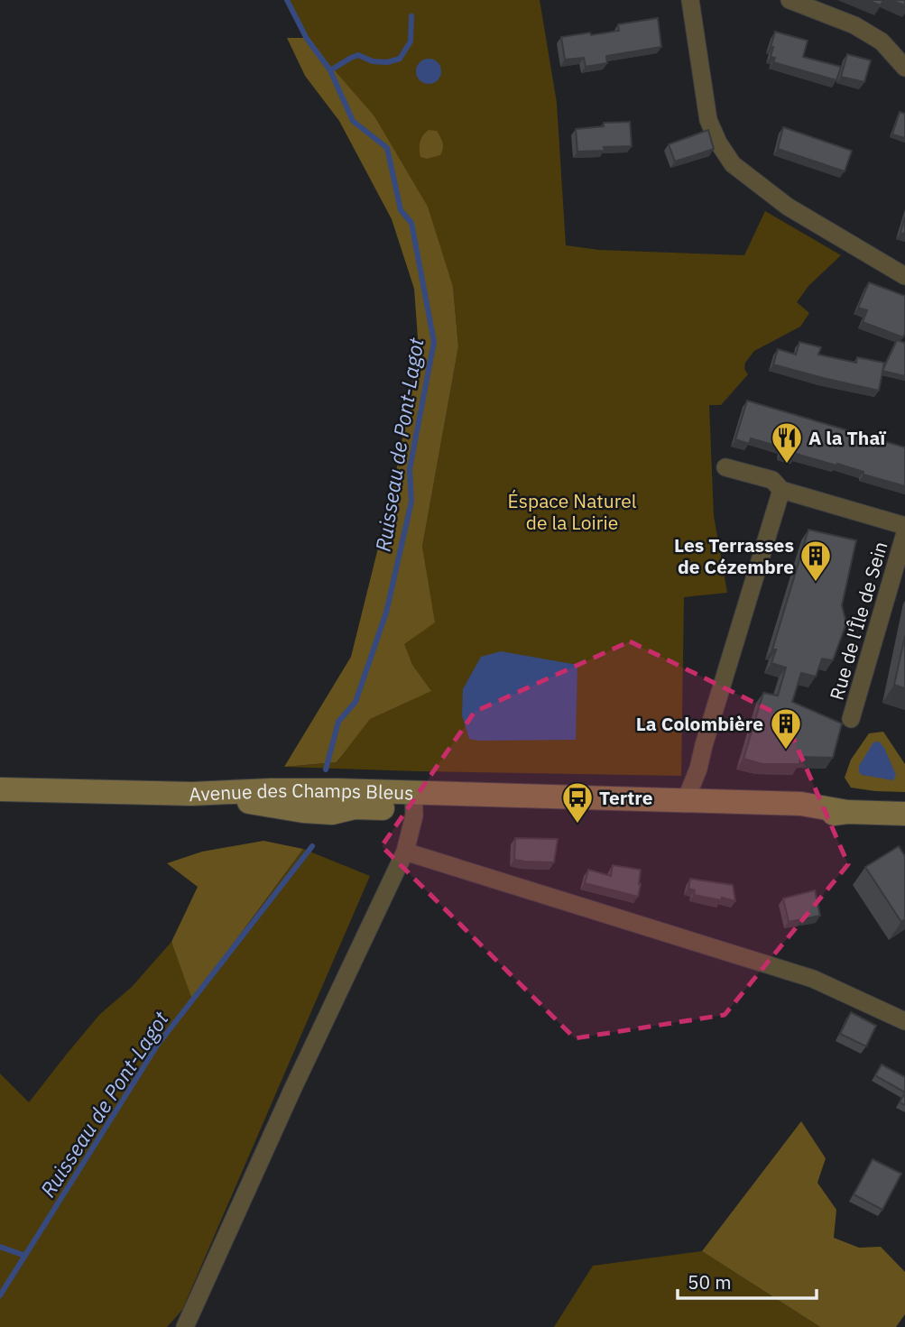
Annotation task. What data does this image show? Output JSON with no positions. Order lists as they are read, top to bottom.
{
  "streets": {
    "main road": ["Avenue des Champs Bleus"],
    "street": ["Rue de l'Île de Sein"]
  },
  "water": ["Ruisseau de Pont-Lagot"],
  "parks": ["Éspace Naturel de la Loirie"],
  "places": {
    "restaurant": ["A la Thaï"],
    "building": ["Les Terrasses de Cézembre", "La Colombière"],
    "bus stop": ["Tertre"]
  },
  "scale_bar": "50 m"
}
